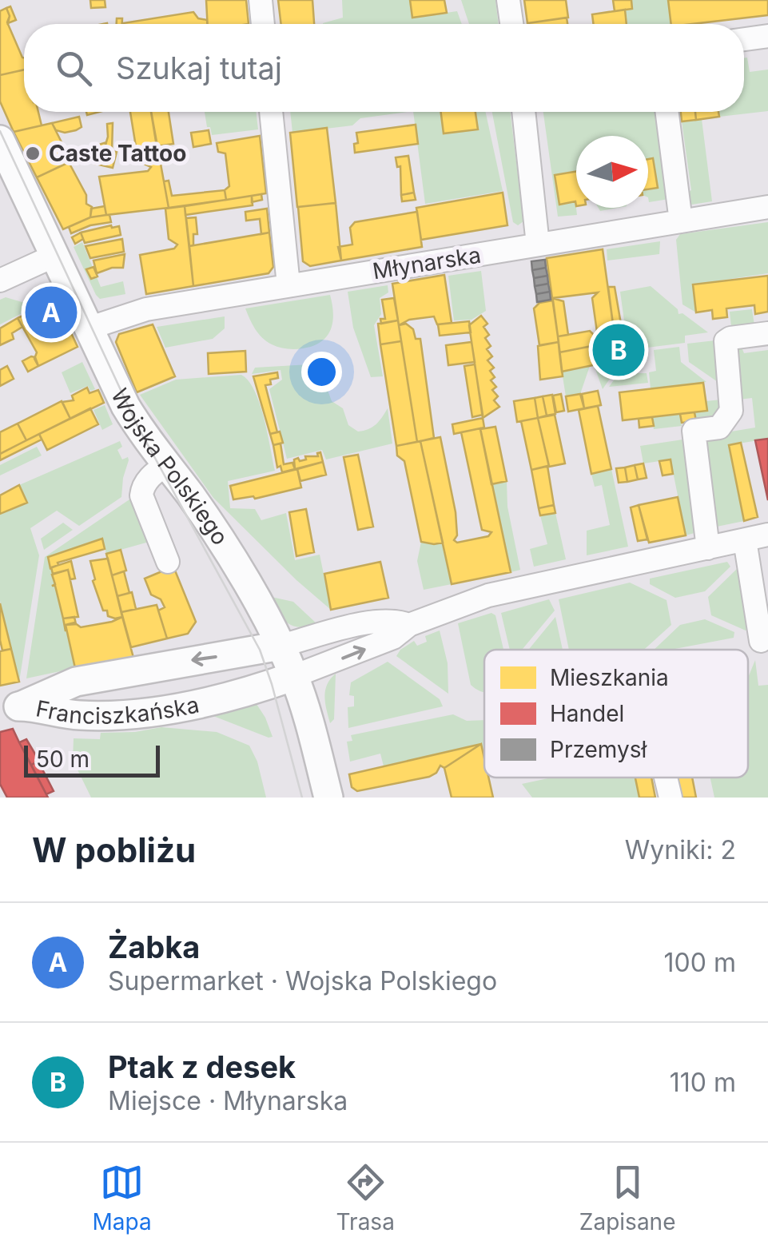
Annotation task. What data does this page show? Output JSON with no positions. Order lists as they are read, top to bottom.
{
  "streets": {
    "main road": ["Wojska Polskiego", "Franciszkańska"],
    "street": ["Młynarska"]
  },
  "crossings": [
    ["Młynarska", "Wojska Polskiego"],
    ["Wojska Polskiego", "Franciszkańska"]
  ],
  "places": ["Caste Tattoo"],
  "legend": ["Mieszkania", "Handel", "Przemysł"],
  "scale_bar": "50 m",
  "north": "right",
  "page": {
    "search": "Szukaj tutaj",
    "pins": ["A", "B"],
    "scale": "50 m",
    "heading": ["W pobliżu", "Wyniki: 2"],
    "list": [
      {
        "mark": "A",
        "name": "Żabka",
        "note": "Supermarket · Wojska Polskiego",
        "value": "100 m"
      },
      {
        "mark": "B",
        "name": "Ptak z desek",
        "note": "Miejsce · Młynarska",
        "value": "110 m"
      }
    ],
    "nav": ["Mapa", "Trasa", "Zapisane"]
  }
}
